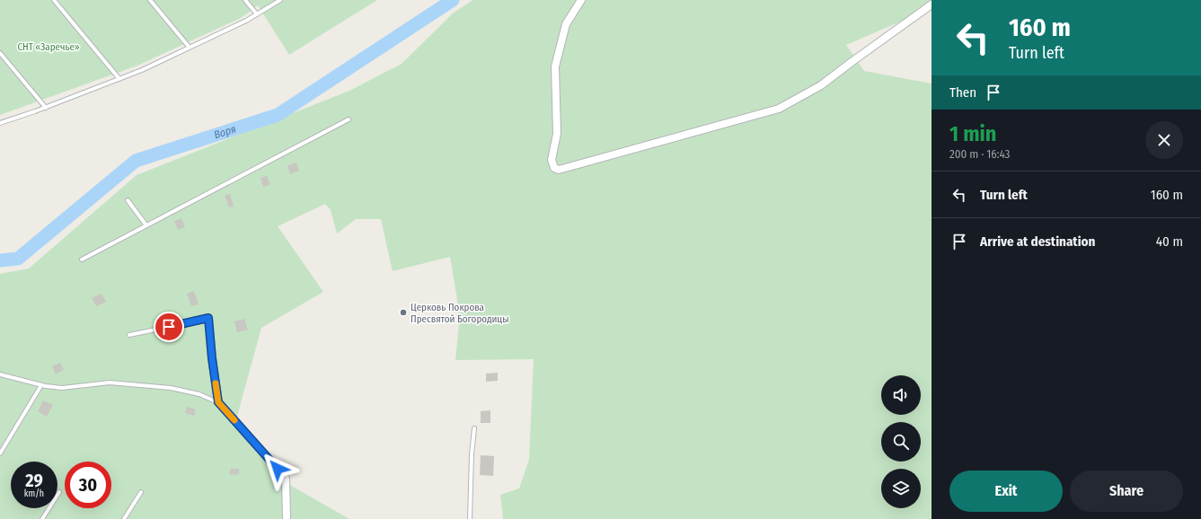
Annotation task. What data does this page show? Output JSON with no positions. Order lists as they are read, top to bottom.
{
  "water": ["Воря"],
  "parks": ["СНТ «Заречье»"],
  "places": ["Церковь Покрова Пресвятой Богородицы"],
  "page": {
    "turn": ["160 m", "Turn left"],
    "then": "Then",
    "heading": ["1 min", "200 m · 16:43"],
    "list": [
      {
        "name": "Turn left",
        "value": "160 m"
      },
      {
        "name": "Arrive at destination",
        "value": "40 m"
      }
    ],
    "speed": "29 km/h",
    "limit": "30",
    "buttons": ["Exit", "Share"]
  }
}
